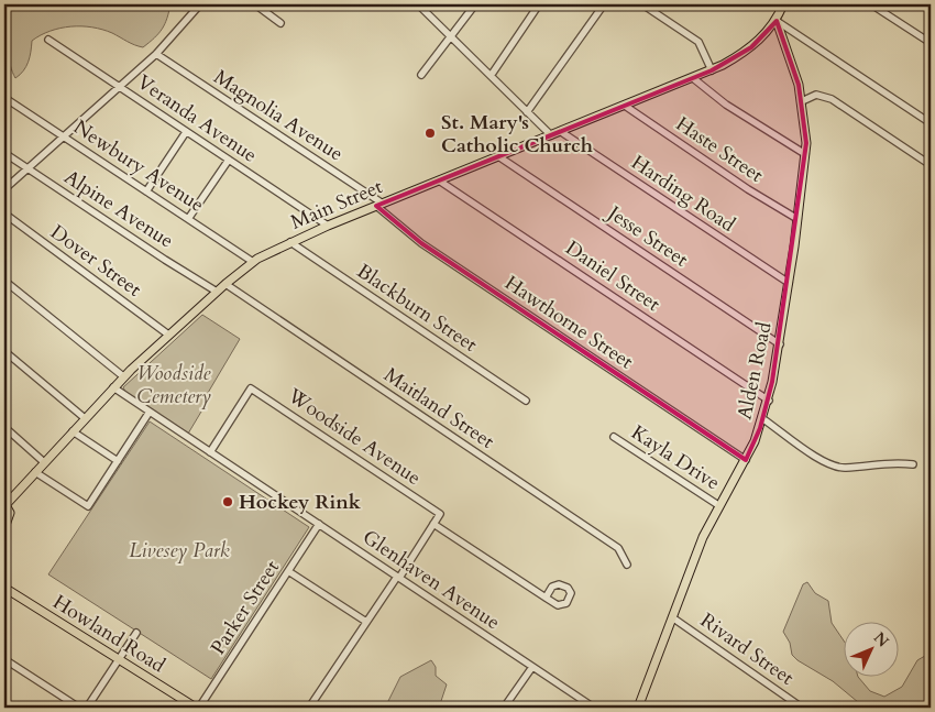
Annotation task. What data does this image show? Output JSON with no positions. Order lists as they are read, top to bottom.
{
  "streets": {
    "main road": ["Main Street", "Alden Road", "Howland Road"],
    "street": [
      "Magnolia Avenue",
      "Veranda Avenue",
      "Haste Street",
      "Newbury Avenue",
      "Harding Road",
      "Alpine Avenue",
      "Jesse Street",
      "Dover Street",
      "Daniel Street",
      "Blackburn Street",
      "Hawthorne Street",
      "Maitland Street",
      "Woodside Avenue",
      "Kayla Drive",
      "Glenhaven Avenue",
      "Parker Street",
      "Rivard Street"
    ]
  },
  "crossings": [
    ["Magnolia Avenue", "Main Street"],
    ["Magnolia Avenue", "Hawthorne Street"],
    ["Veranda Avenue", "Main Street"],
    ["Haste Street", "Main Street"],
    ["Haste Street", "Alden Road"],
    ["Newbury Avenue", "Main Street"],
    ["Harding Road", "Main Street"],
    ["Harding Road", "Alden Road"],
    ["Main Street", "Alpine Avenue"],
    ["Main Street", "Jesse Street"],
    ["Main Street", "Dover Street"],
    ["Main Street", "Daniel Street"],
    ["Main Street", "Blackburn Street"],
    ["Main Street", "Hawthorne Street"],
    ["Main Street", "Alden Road"],
    ["Main Street", "Maitland Street"],
    ["Main Street", "Glenhaven Avenue"],
    ["Jesse Street", "Alden Road"],
    ["Daniel Street", "Alden Road"],
    ["Hawthorne Street", "Alden Road"],
    ["Alden Road", "Kayla Drive"],
    ["Alden Road", "Rivard Street"],
    ["Woodside Avenue", "Glenhaven Avenue"],
    ["Glenhaven Avenue", "Parker Street"],
    ["Parker Street", "Howland Road"]
  ],
  "parks": ["Woodside Cemetery", "Livesey Park"],
  "places": ["St. Mary's Catholic Church", "Hockey Rink"],
  "north": "top right"
}
